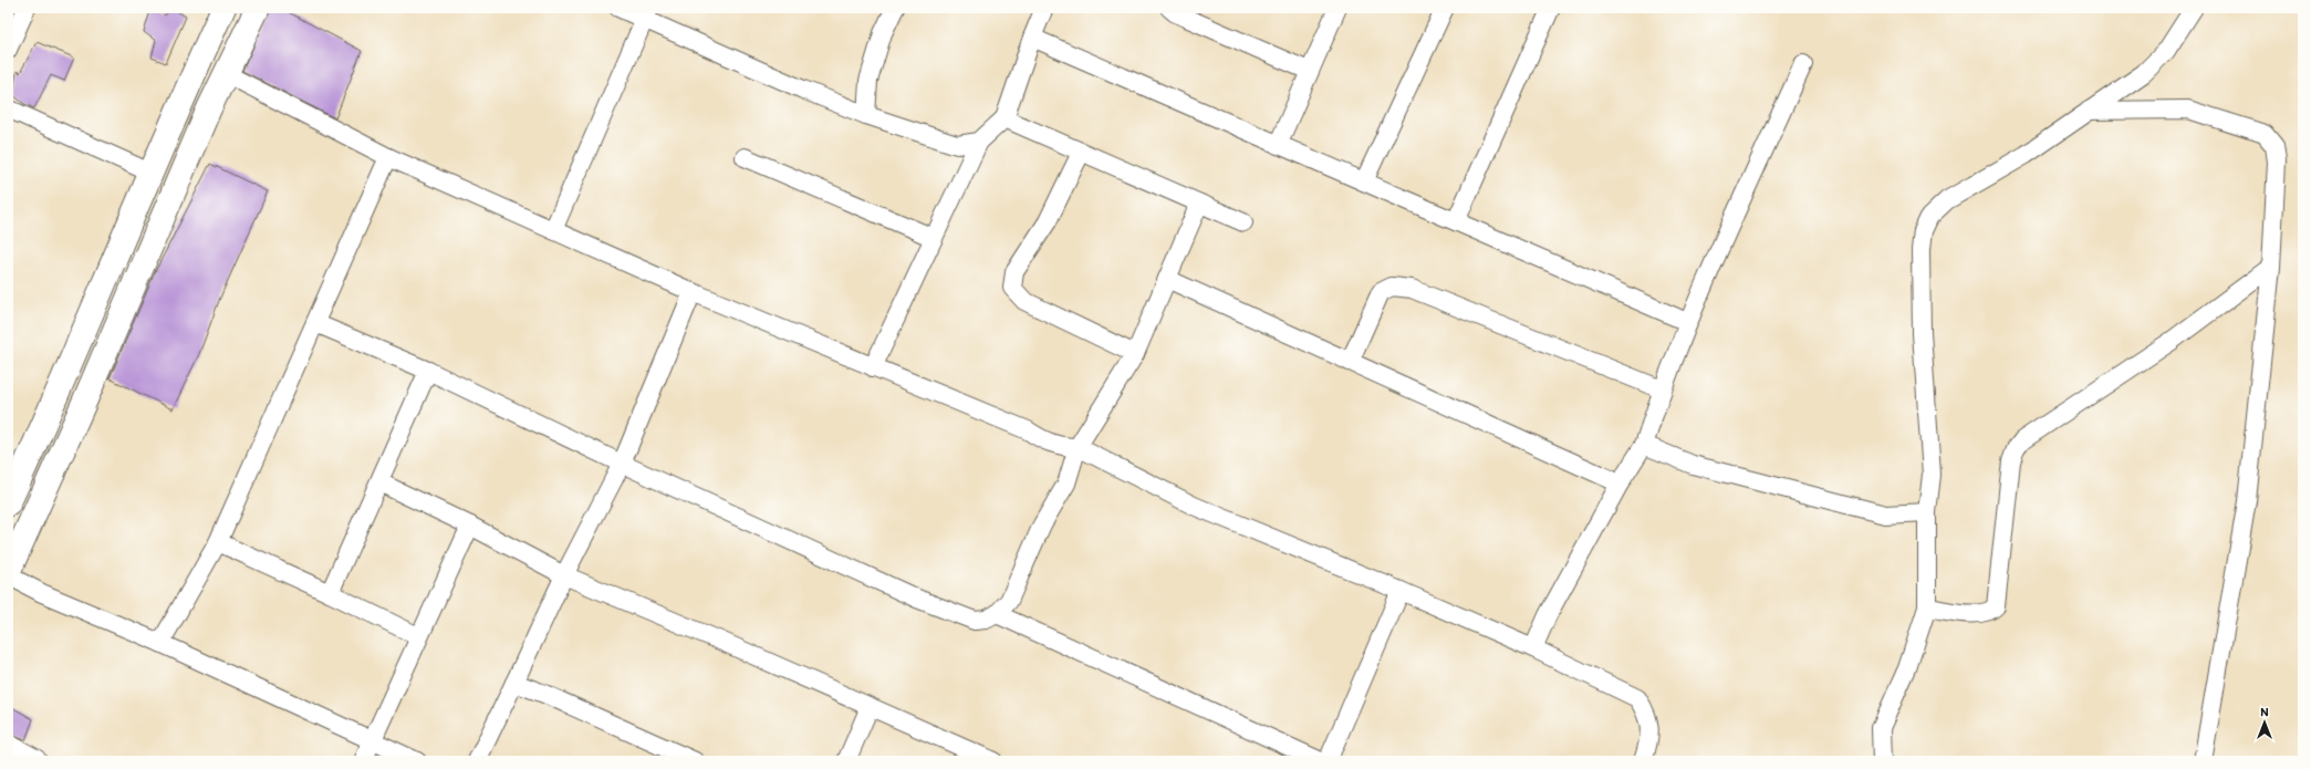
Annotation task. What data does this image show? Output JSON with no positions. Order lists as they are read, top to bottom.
{
  "north": "top"
}
